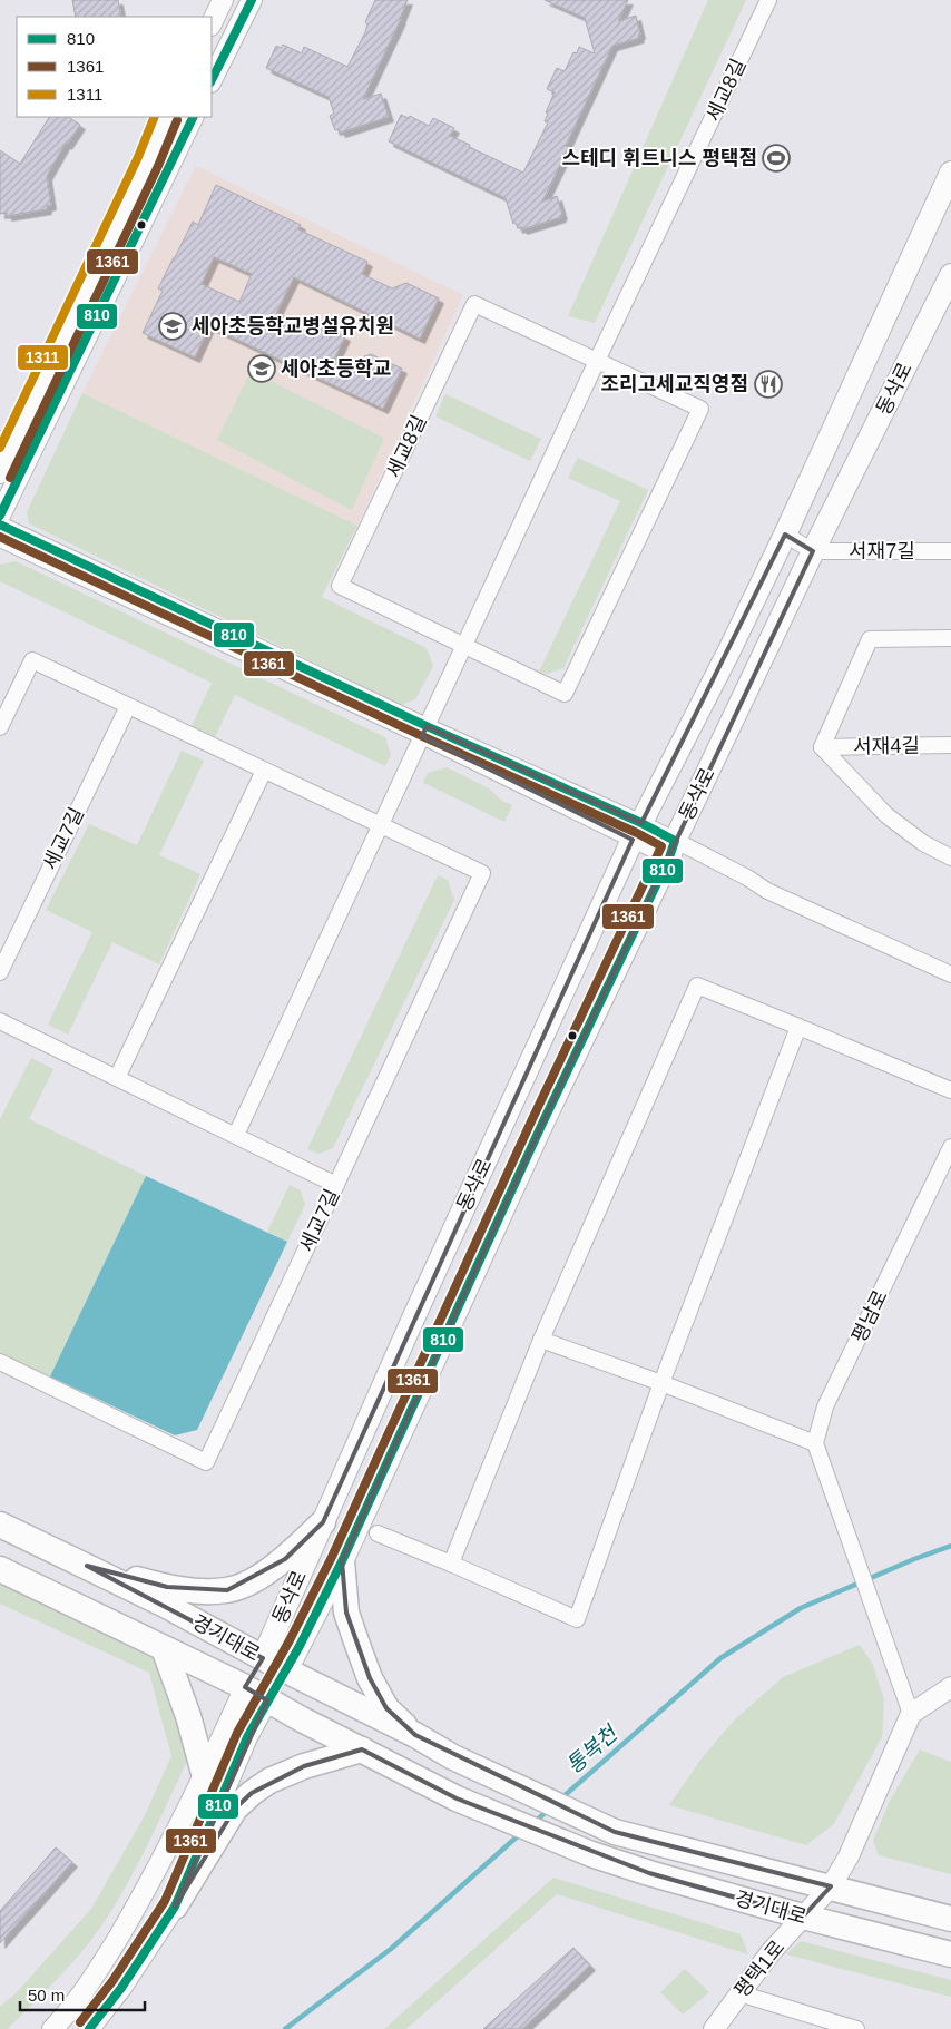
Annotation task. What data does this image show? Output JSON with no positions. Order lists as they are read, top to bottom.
{
  "streets": {
    "main road": ["동삭로", "경기대로"],
    "street": [
      "세교8길",
      "서재7길",
      "서재4길",
      "세교7길",
      "평남로",
      "평택1로"
    ]
  },
  "crossings": [
    ["동삭로", "서재7길"],
    ["동삭로", "경기대로"],
    ["경기대로", "평택1로"]
  ],
  "water": ["통복천"],
  "places": {
    "sports": ["스테디 휘트니스 평택점"],
    "school or university": ["세아초등학교병설유치원", "세아초등학교"],
    "restaurant": ["조리고세교직영점"]
  },
  "lines": ["transit line 810", "transit line 1311", "transit line 1361"],
  "legend": ["810", "1361", "1311"],
  "scale_bar": "50 m"
}
